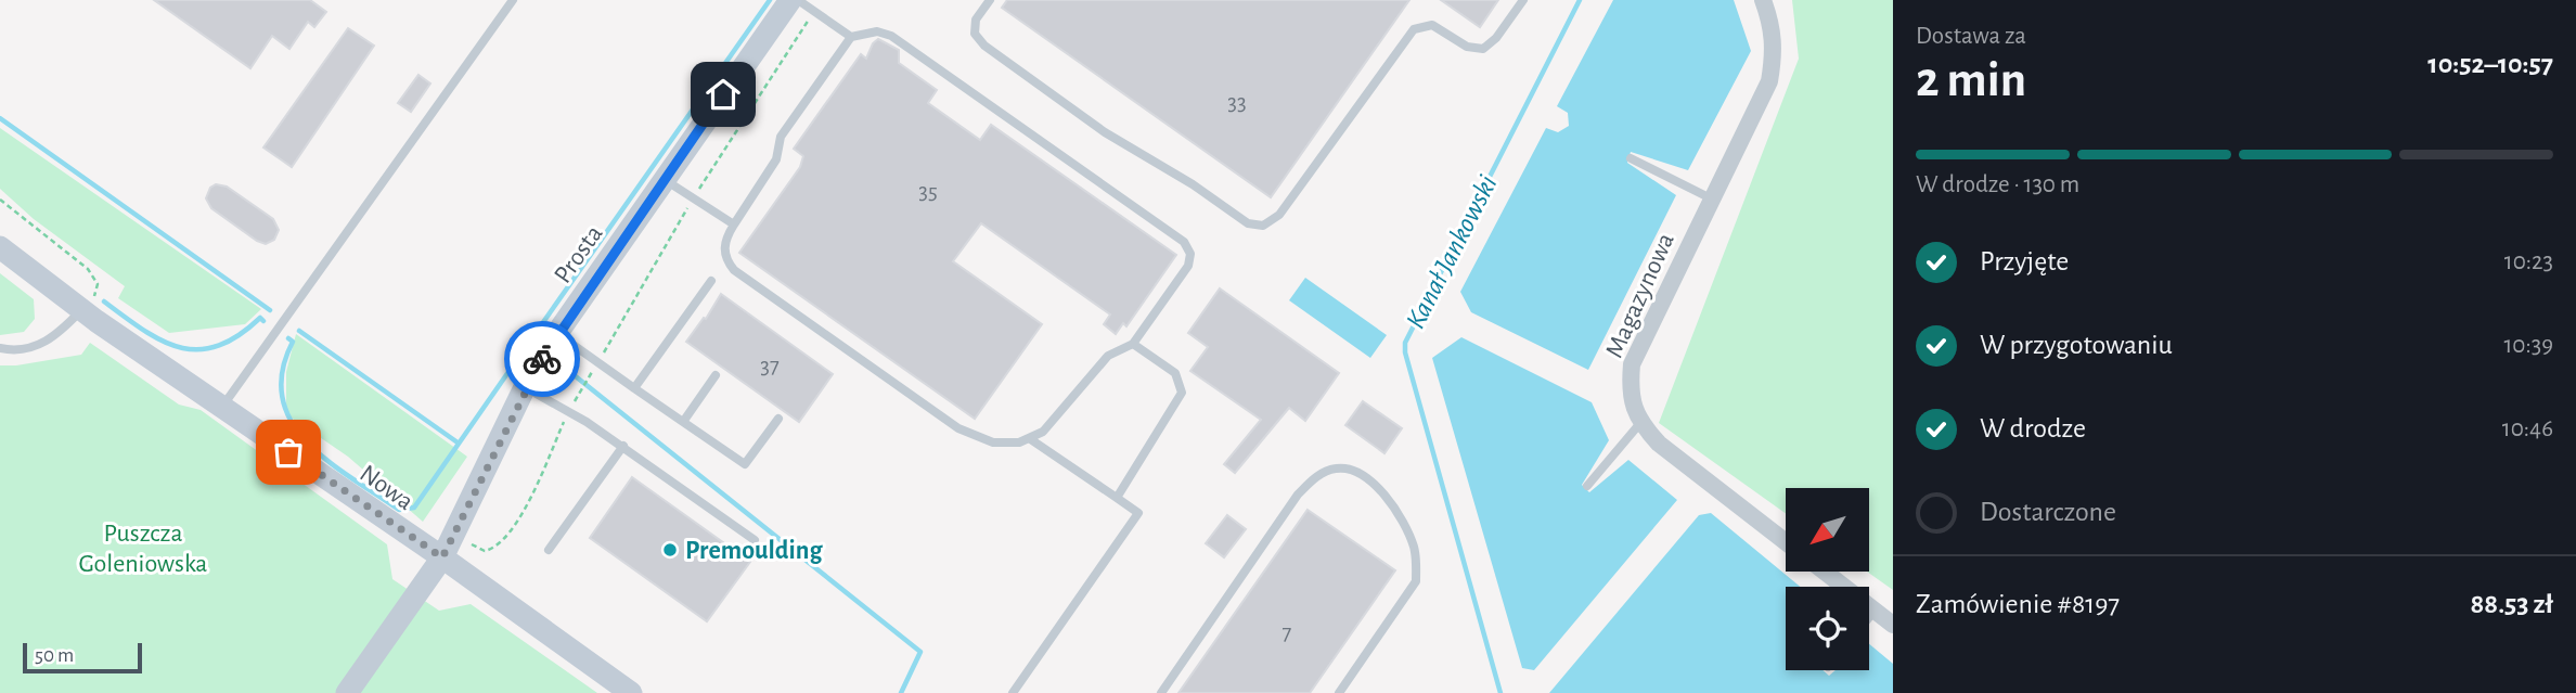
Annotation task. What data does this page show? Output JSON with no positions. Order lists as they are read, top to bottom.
{
  "streets": {
    "street": ["Prosta", "Magazynowa", "Nowa"]
  },
  "crossings": [
    ["Prosta", "Nowa"]
  ],
  "water": ["Kanał Jankowski"],
  "parks": ["Puszcza Goleniowska"],
  "places": ["Premoulding"],
  "house_numbers": [
    "33",
    "35",
    "37",
    "7"
  ],
  "scale_bar": "50 m",
  "north": "bottom left",
  "page": {
    "heading": ["2 min", "Dostawa za", "10:52–10:57"],
    "panel": ["Zamówienie #8197", "88.53 zł"],
    "bar": "W drodze · 130 m",
    "list": [
      ["Przyjęte", "10:23"],
      ["W przygotowaniu", "10:39"],
      ["W drodze", "10:46"],
      "Dostarczone"
    ],
    "scale": "50 m"
  }
}
